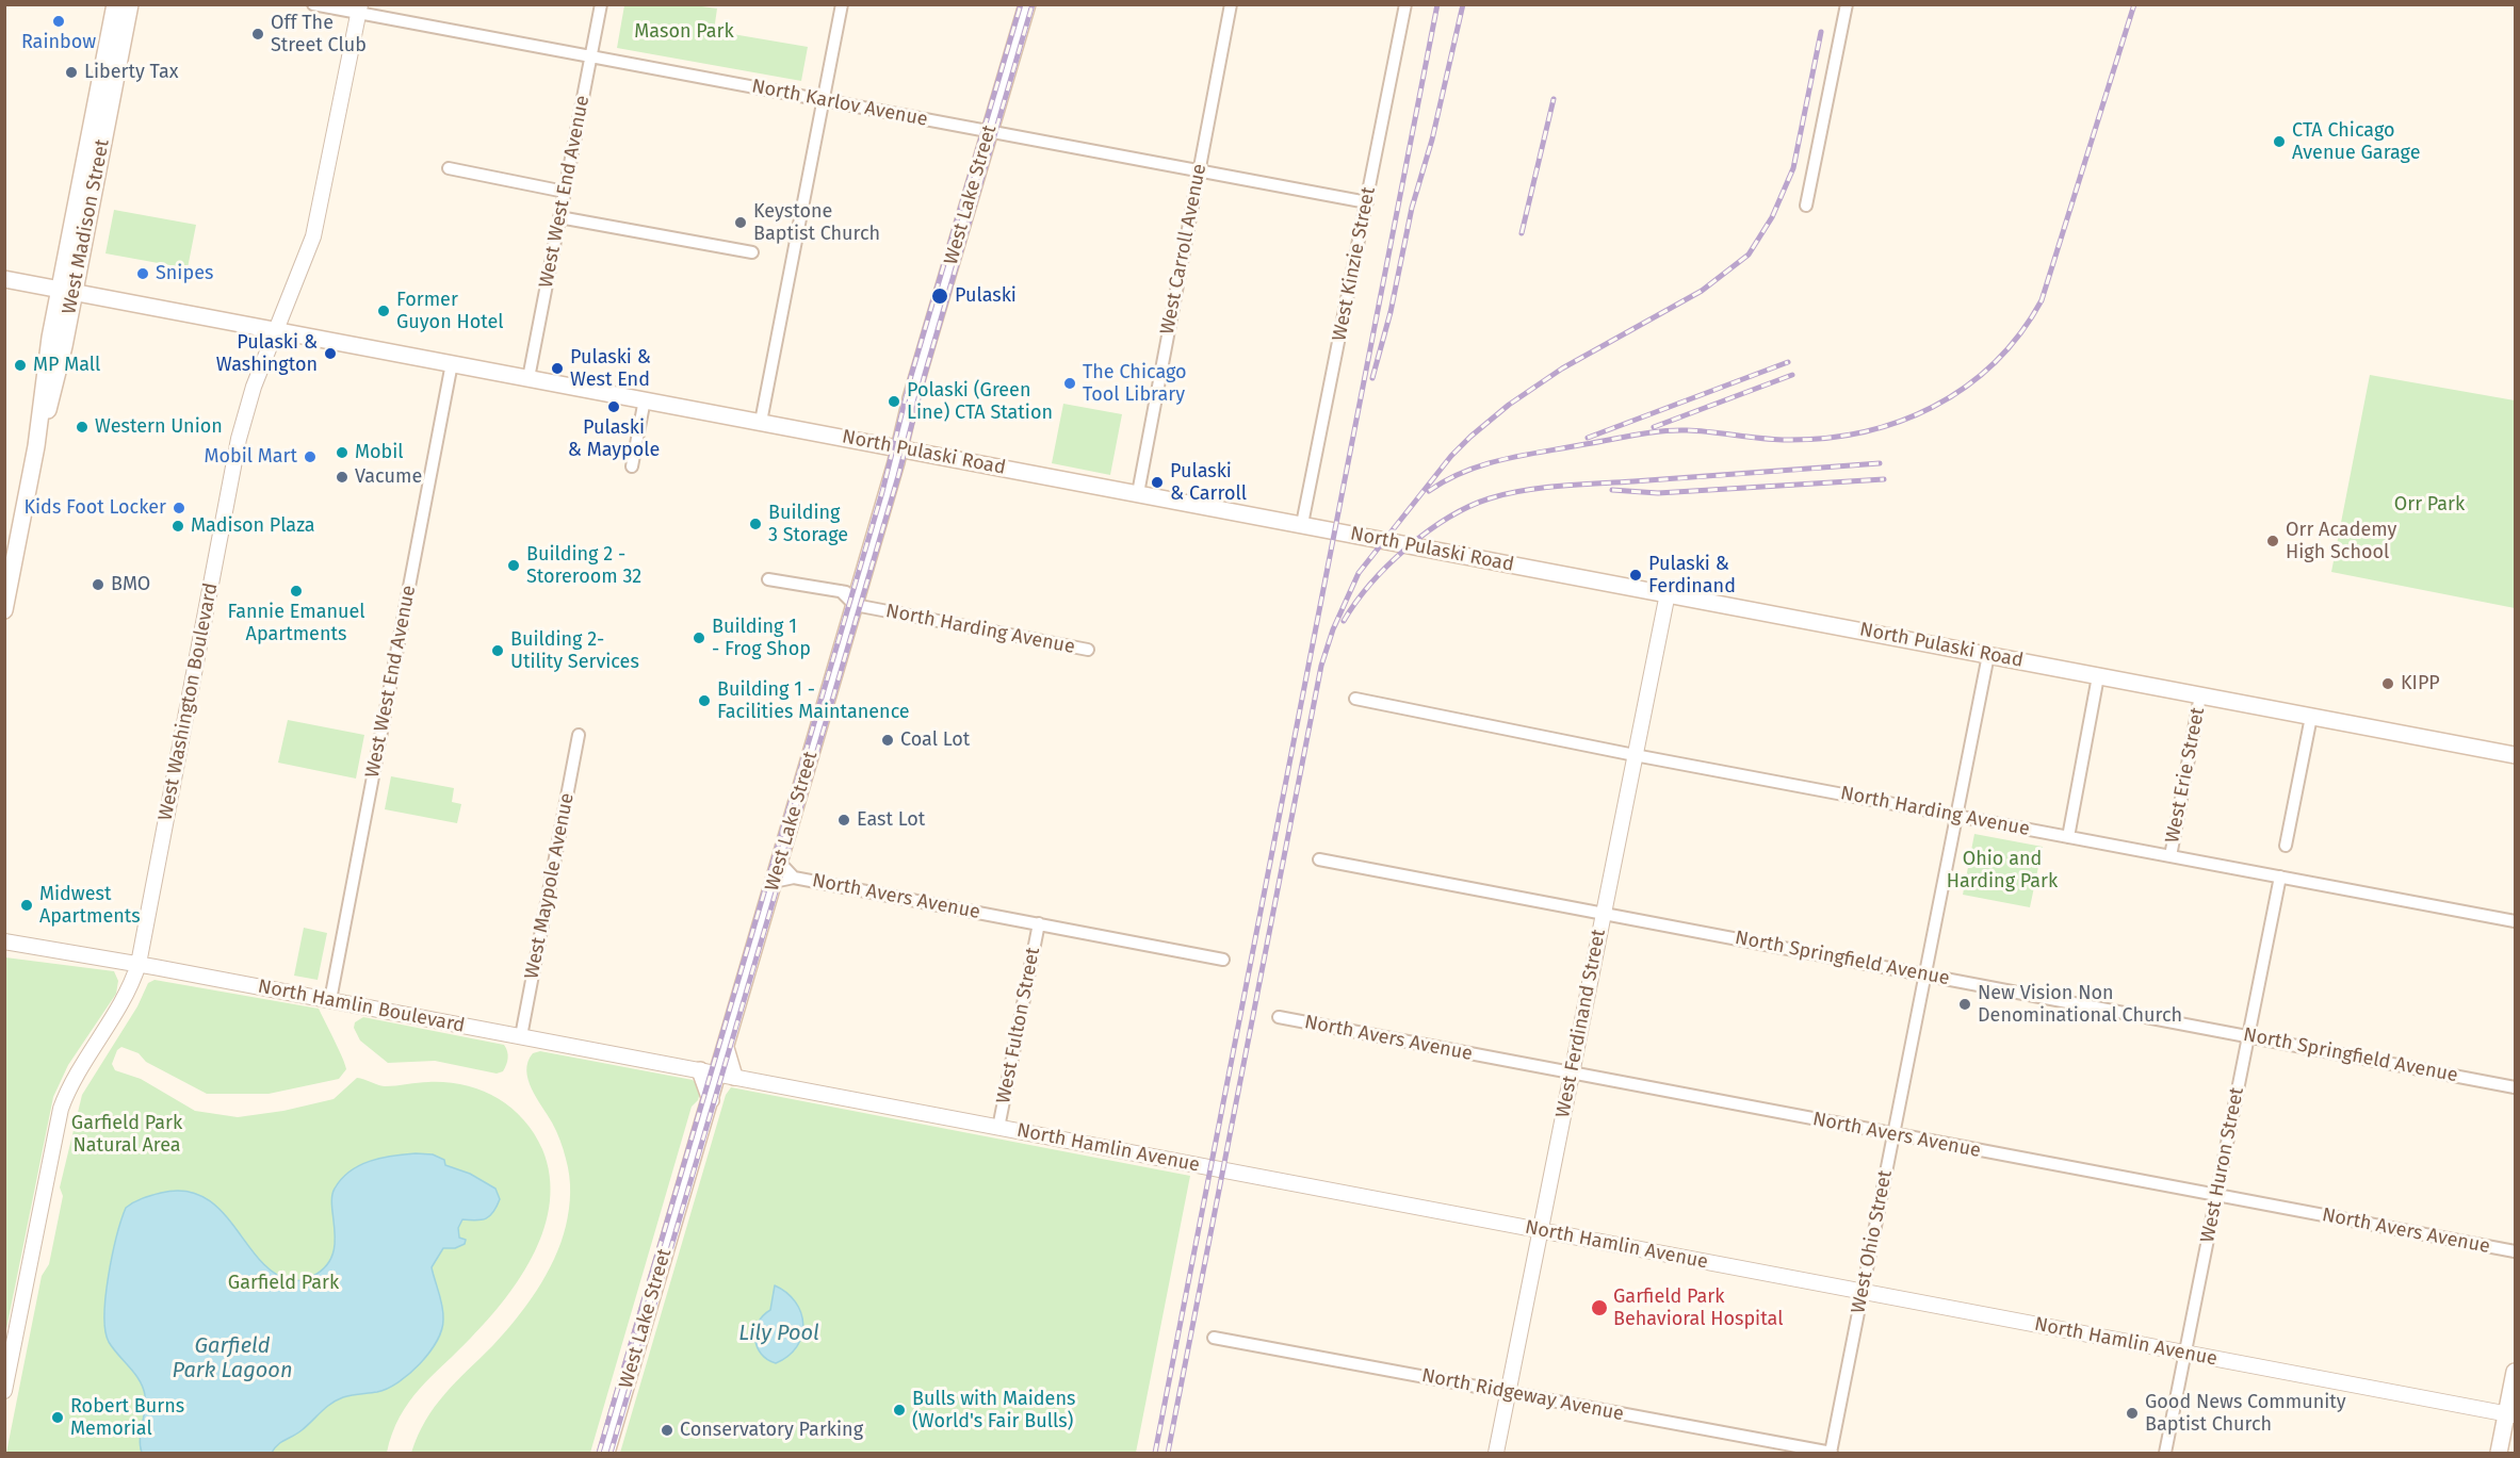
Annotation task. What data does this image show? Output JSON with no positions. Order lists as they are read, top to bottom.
{
  "streets": {
    "main road": ["West Lake Street", "West Madison Street", "North Pulaski Road"],
    "street": [
      "North Karlov Avenue",
      "West West End Avenue",
      "West Carroll Avenue",
      "West Kinzie Street",
      "North Harding Avenue",
      "West Washington Boulevard",
      "West Erie Street",
      "West Maypole Avenue",
      "North Avers Avenue",
      "North Springfield Avenue",
      "North Hamlin Boulevard",
      "West Ferdinand Street",
      "West Fulton Street",
      "North Hamlin Avenue",
      "West Huron Street",
      "West Ohio Street",
      "North Ridgeway Avenue"
    ]
  },
  "crossings": [
    ["North Karlov Avenue", "West West End Avenue"],
    ["North Karlov Avenue", "West Lake Street"],
    ["North Karlov Avenue", "West Carroll Avenue"],
    ["North Karlov Avenue", "West Kinzie Street"],
    ["North Karlov Avenue", "West Washington Boulevard"],
    ["West West End Avenue", "North Pulaski Road"],
    ["West West End Avenue", "North Hamlin Boulevard"],
    ["West Lake Street", "North Pulaski Road"],
    ["West Lake Street", "North Harding Avenue"],
    ["West Lake Street", "North Avers Avenue"],
    ["West Lake Street", "North Hamlin Boulevard"],
    ["West Lake Street", "North Hamlin Avenue"],
    ["West Madison Street", "North Pulaski Road"],
    ["West Carroll Avenue", "North Pulaski Road"],
    ["West Kinzie Street", "North Pulaski Road"],
    ["North Pulaski Road", "West Washington Boulevard"],
    ["North Pulaski Road", "West Erie Street"],
    ["North Pulaski Road", "West Ferdinand Street"],
    ["North Pulaski Road", "West Ohio Street"],
    ["North Harding Avenue", "West Erie Street"],
    ["North Harding Avenue", "West Ferdinand Street"],
    ["North Harding Avenue", "West Huron Street"],
    ["North Harding Avenue", "West Ohio Street"],
    ["West Washington Boulevard", "North Hamlin Boulevard"],
    ["West Maypole Avenue", "North Hamlin Boulevard"],
    ["North Avers Avenue", "West Ferdinand Street"],
    ["North Avers Avenue", "West Fulton Street"],
    ["North Avers Avenue", "West Huron Street"],
    ["North Avers Avenue", "West Ohio Street"],
    ["North Springfield Avenue", "West Ferdinand Street"],
    ["North Springfield Avenue", "West Huron Street"],
    ["North Springfield Avenue", "West Ohio Street"],
    ["North Hamlin Boulevard", "North Hamlin Avenue"],
    ["West Ferdinand Street", "North Hamlin Avenue"],
    ["West Ferdinand Street", "North Ridgeway Avenue"],
    ["West Fulton Street", "North Hamlin Avenue"],
    ["North Hamlin Avenue", "West Huron Street"],
    ["North Hamlin Avenue", "West Ohio Street"],
    ["West Ohio Street", "North Ridgeway Avenue"]
  ],
  "water": ["Lily Pool", "Garfield Park Lagoon"],
  "parks": [
    "Mason Park",
    "Orr Park",
    "Ohio and Harding Park",
    "Garfield Park Natural Area",
    "Garfield Park"
  ],
  "places": [
    "Rainbow",
    "Off The Street Club",
    "Liberty Tax",
    "CTA Chicago Avenue Garage",
    "Keystone Baptist Church",
    "Snipes",
    "Pulaski",
    "Former Guyon Hotel",
    "Pulaski & Washington",
    "MP Mall",
    "Pulaski & West End",
    "The Chicago Tool Library",
    "Polaski (Green Line) CTA Station",
    "Pulaski & Maypole",
    "Western Union",
    "Mobil",
    "Mobil Mart",
    "Vacume",
    "Pulaski & Carroll",
    "Kids Foot Locker",
    "Building 3 Storage",
    "Madison Plaza",
    "Orr Academy High School",
    "Building 2 - Storeroom 32",
    "Pulaski & Ferdinand",
    "BMO",
    "Fannie Emanuel Apartments",
    "Building 1 - Frog Shop",
    "Building 2- Utility Services",
    "KIPP",
    "Building 1 - Facilities Maintanence",
    "Coal Lot",
    "East Lot",
    "Midwest Apartments",
    "New Vision Non Denominational Church",
    "Garfield Park Behavioral Hospital",
    "Bulls with Maidens (World's Fair Bulls)",
    "Good News Community Baptist Church",
    "Robert Burns Memorial",
    "Conservatory Parking"
  ]
}
